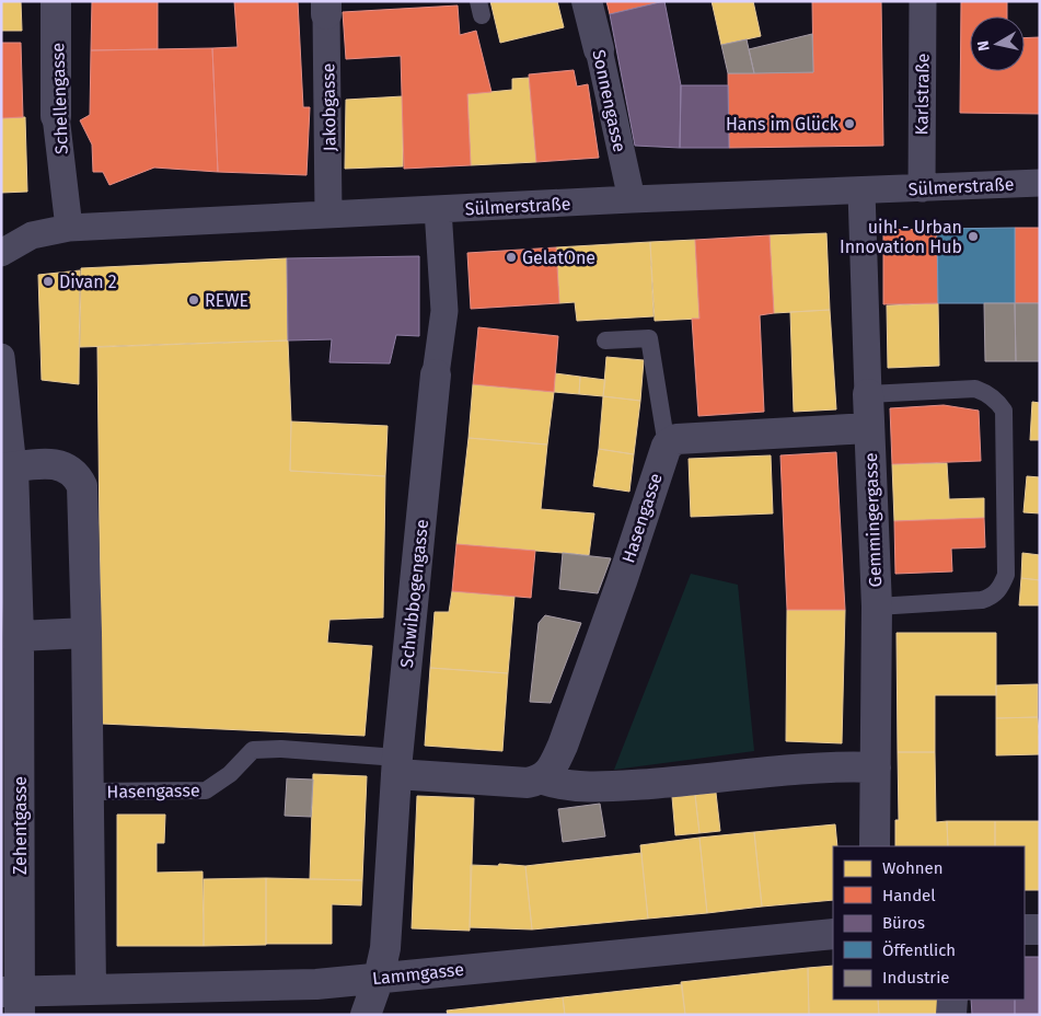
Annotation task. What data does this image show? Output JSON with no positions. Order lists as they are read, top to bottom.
{
  "streets": {
    "street": [
      "Karlstraße",
      "Schellengasse",
      "Sonnengasse",
      "Jakobgasse",
      "Sülmerstraße",
      "Hasengasse",
      "Gemmingergasse",
      "Schwibbogengasse",
      "Zehentgasse",
      "Lammgasse"
    ]
  },
  "crossings": [
    ["Karlstraße", "Sülmerstraße"],
    ["Schellengasse", "Sülmerstraße"],
    ["Sonnengasse", "Sülmerstraße"],
    ["Jakobgasse", "Sülmerstraße"],
    ["Sülmerstraße", "Gemmingergasse"],
    ["Sülmerstraße", "Schwibbogengasse"],
    ["Hasengasse", "Gemmingergasse"],
    ["Hasengasse", "Schwibbogengasse"],
    ["Schwibbogengasse", "Lammgasse"],
    ["Zehentgasse", "Lammgasse"]
  ],
  "places": [
    "Hans im Glück",
    "uih! - Urban Innovation Hub",
    "GelatOne",
    "Divan 2",
    "REWE"
  ],
  "legend": [
    "Wohnen",
    "Handel",
    "Büros",
    "Öffentlich",
    "Industrie"
  ],
  "north": "left"
}
